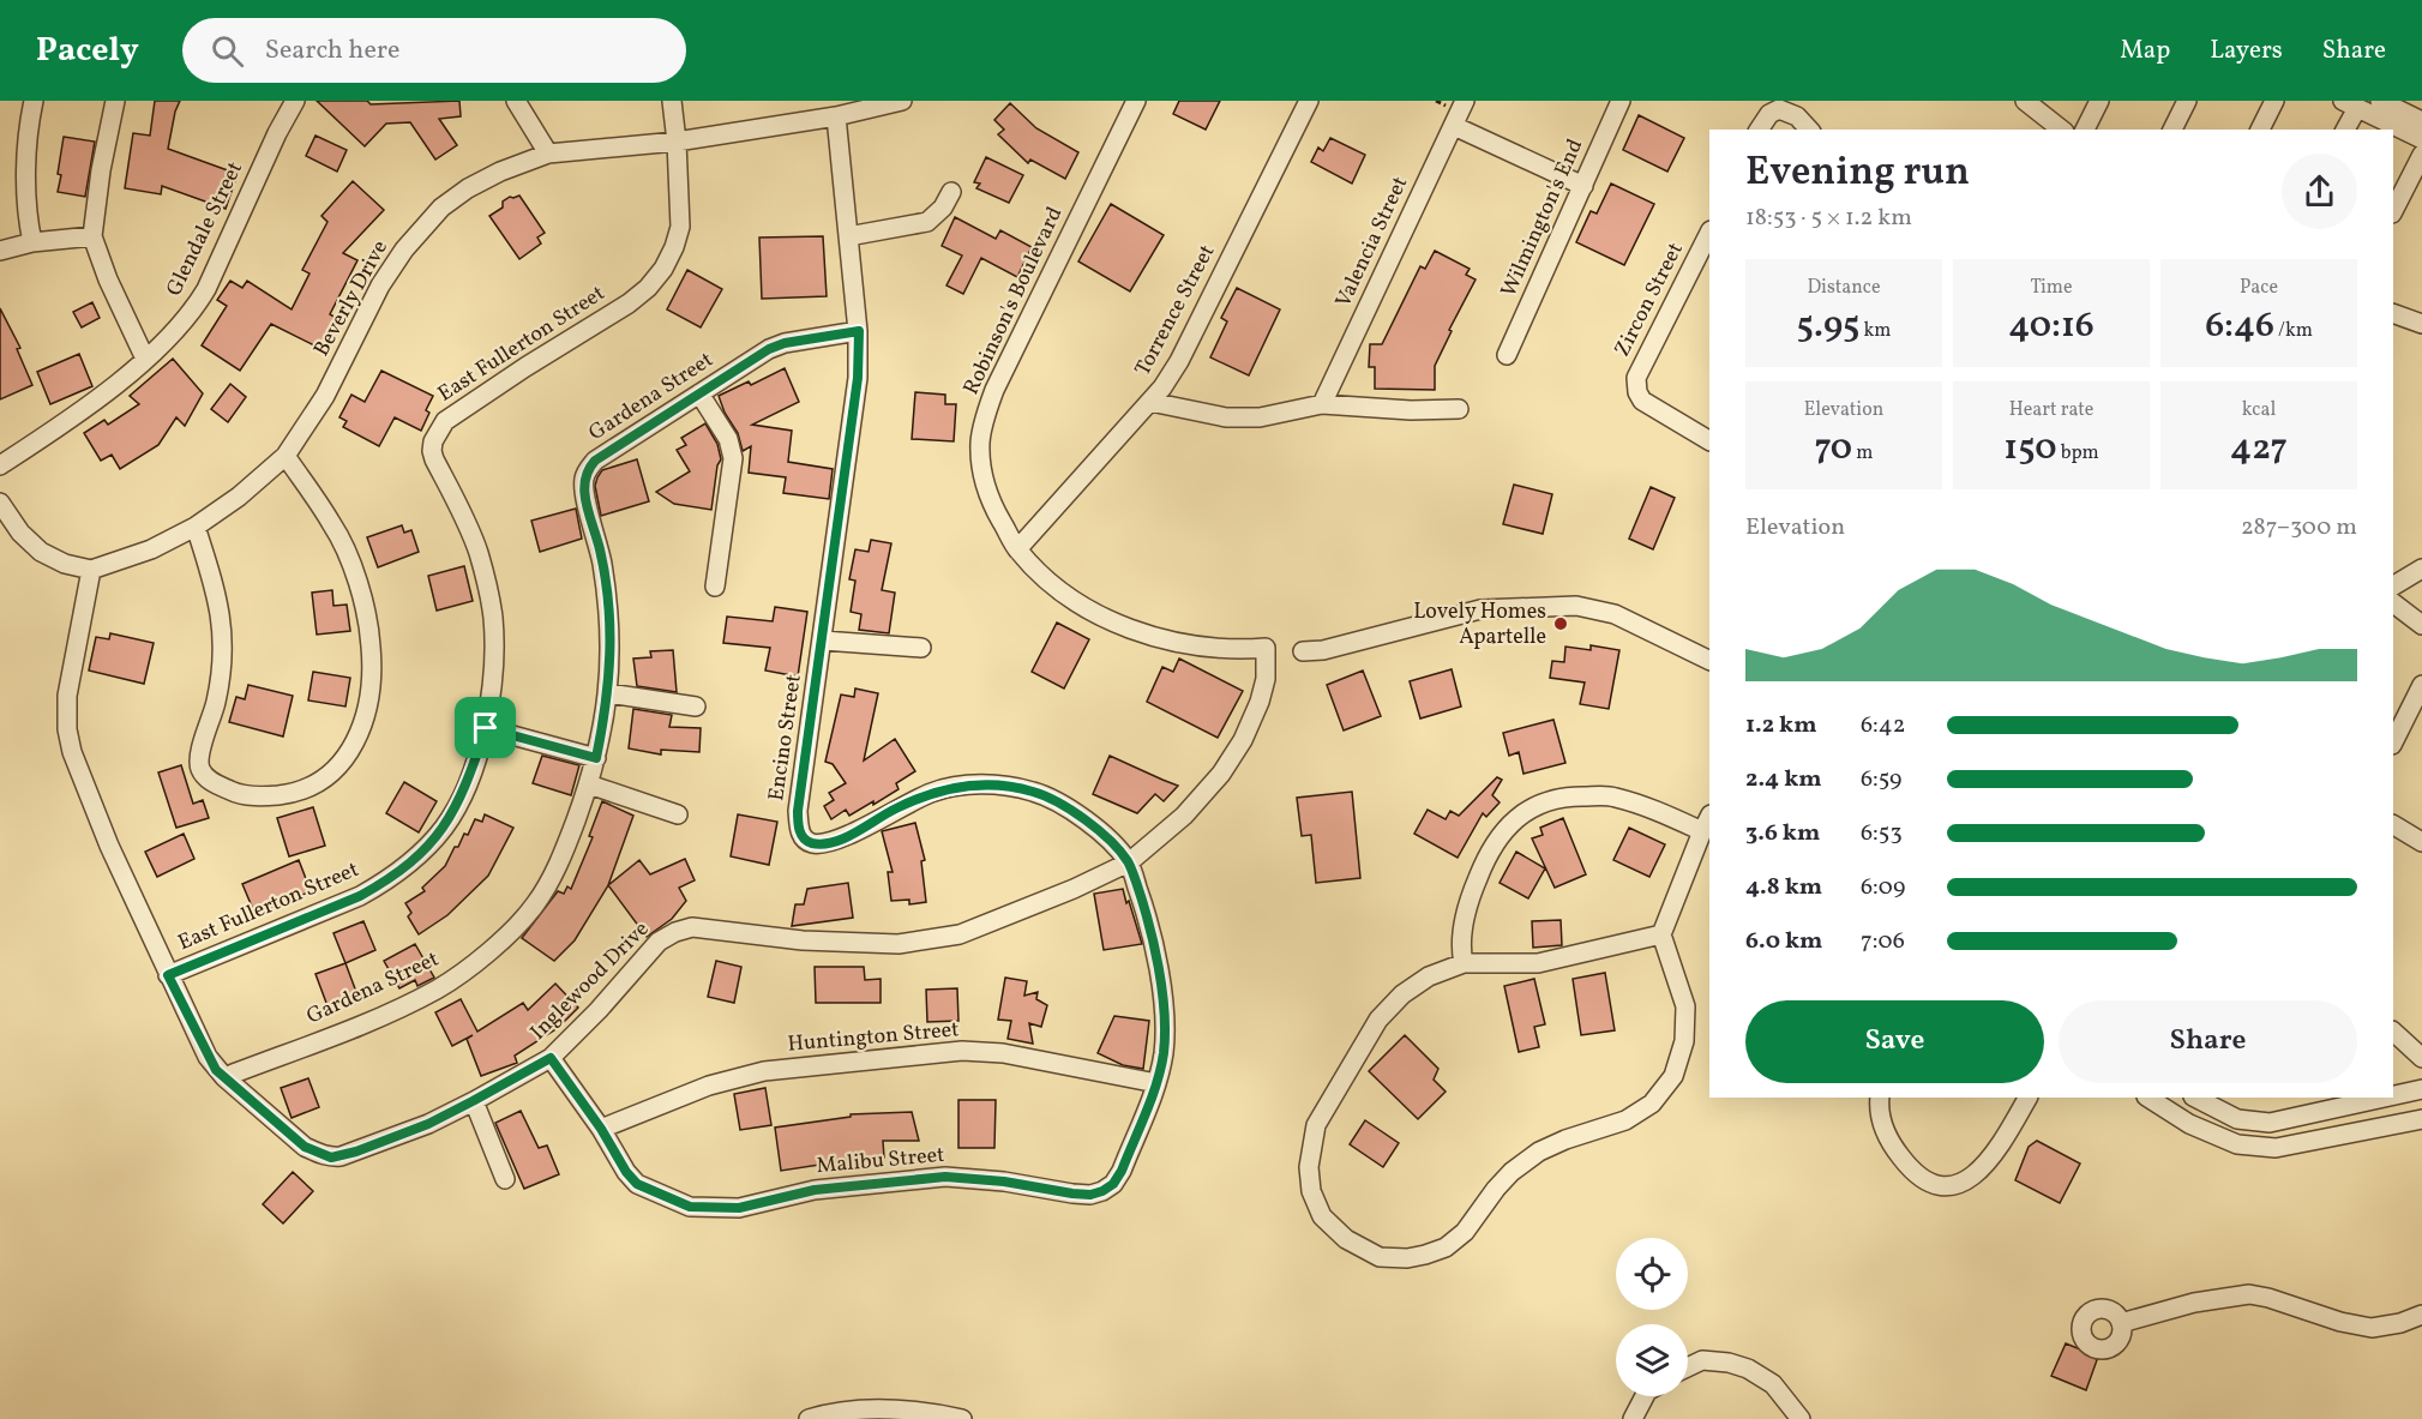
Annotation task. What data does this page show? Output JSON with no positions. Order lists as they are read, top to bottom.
{
  "streets": {
    "street": [
      "Wilmington's End",
      "Glendale Street",
      "Valencia Street",
      "Beverly Drive",
      "Zircon Street",
      "Robinson's Boulevard",
      "Torrence Street",
      "East Fullerton Street",
      "Gardena Street",
      "Encino Street",
      "Inglewood Drive",
      "Huntington Street",
      "Malibu Street"
    ]
  },
  "crossings": [
    ["Beverly Drive", "East Fullerton Street"],
    ["Beverly Drive", "Encino Street"],
    ["Beverly Drive", "Inglewood Drive"],
    ["Robinson's Boulevard", "Torrence Street"],
    ["Robinson's Boulevard", "Inglewood Drive"],
    ["East Fullerton Street", "Inglewood Drive"],
    ["Gardena Street", "Encino Street"],
    ["Gardena Street", "Inglewood Drive"],
    ["Encino Street", "Inglewood Drive"],
    ["Encino Street", "Huntington Street"],
    ["Encino Street", "Malibu Street"],
    ["Inglewood Drive", "Malibu Street"],
    ["Huntington Street", "Malibu Street"]
  ],
  "places": ["Lovely Homes Apartelle"],
  "page": {
    "header": "Pacely",
    "search": "Search here",
    "nav": ["Map", "Layers", "Share"],
    "heading": ["Evening run", "18:53 · 5 × 1.2 km"],
    "stats": [
      ["Distance", "5.95 km"],
      ["Time", "40:16"],
      ["Pace", "6:46 /km"],
      ["Elevation", "70 m"],
      ["Heart rate", "150 bpm"],
      ["kcal", "427"]
    ],
    "chart": ["Elevation", "287–300 m"],
    "list": [
      {
        "name": "1.2 km",
        "note": "6:42"
      },
      {
        "name": "2.4 km",
        "note": "6:59"
      },
      {
        "name": "3.6 km",
        "note": "6:53"
      },
      {
        "name": "4.8 km",
        "note": "6:09"
      },
      {
        "name": "6.0 km",
        "note": "7:06"
      }
    ],
    "buttons": ["Save", "Share"]
  }
}
